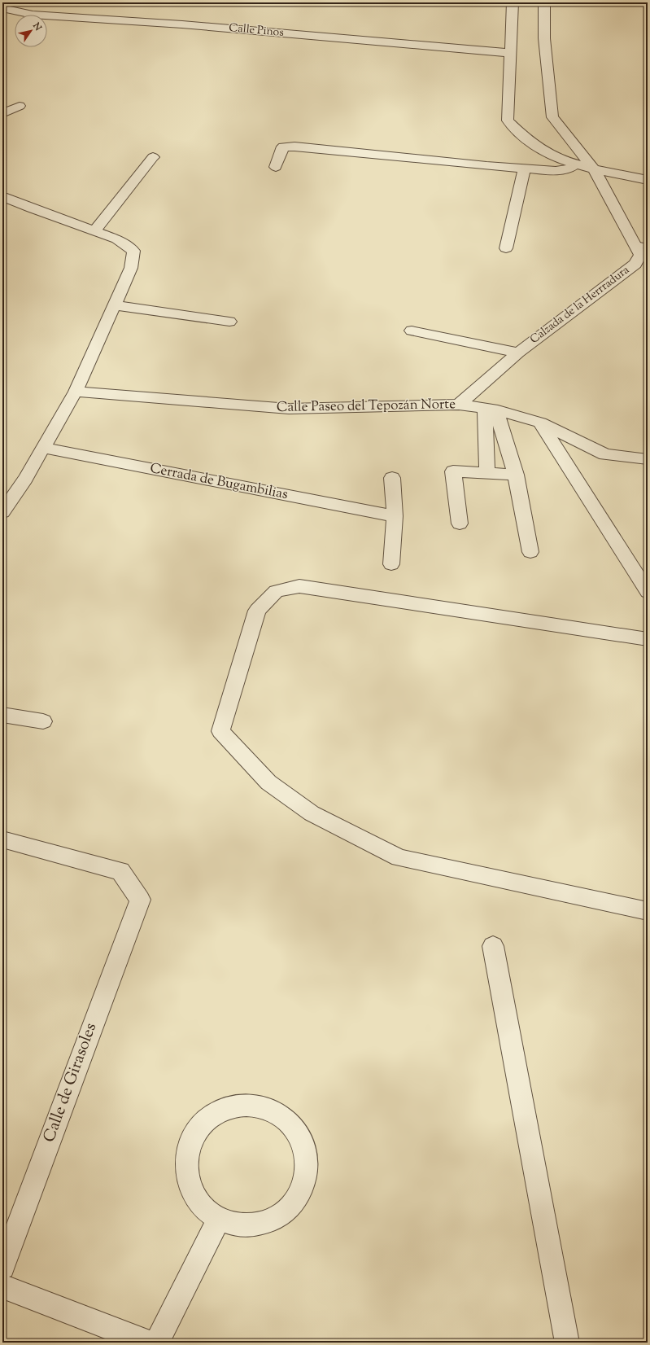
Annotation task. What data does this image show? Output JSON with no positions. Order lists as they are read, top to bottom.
{
  "streets": {
    "street": [
      "Calle Pinos",
      "Calzada de la Herrradura",
      "Calle Paseo del Tepozán Norte",
      "Cerrada de Bugambilias",
      "Calle de Girasoles"
    ]
  },
  "crossings": [
    ["Calzada de la Herrradura", "Calle Paseo del Tepozán Norte"]
  ],
  "north": "top right"
}
